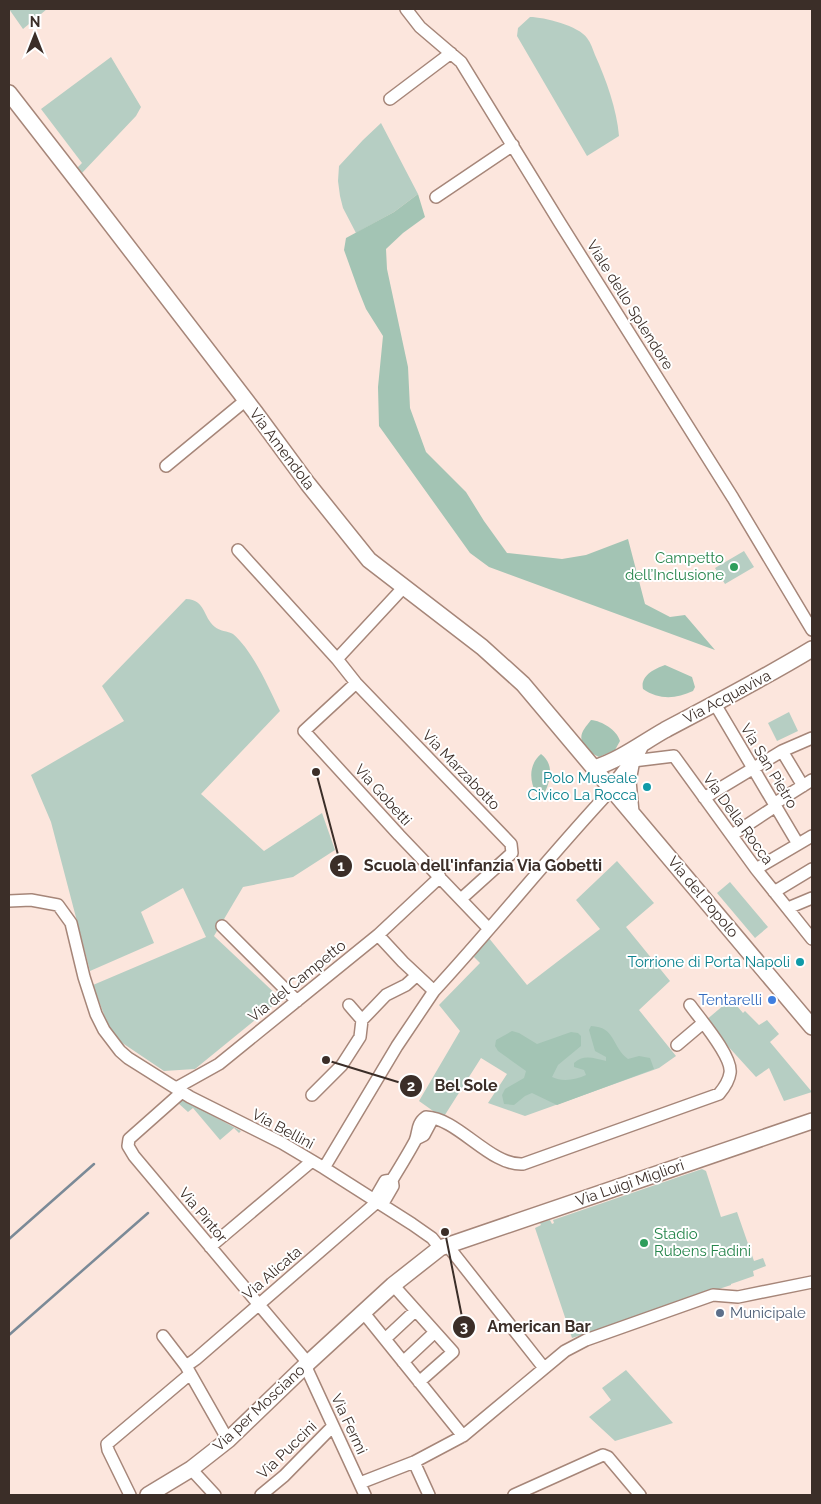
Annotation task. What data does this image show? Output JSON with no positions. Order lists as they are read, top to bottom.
{
  "streets": {
    "main road": [
      "Via Amendola",
      "Via Acquaviva",
      "Via del Popolo",
      "Via Luigi Migliori",
      "Via per Mosciano"
    ],
    "street": [
      "Viale dello Splendore",
      "Via San Pietro",
      "Via Marzabotto",
      "Via Gobetti",
      "Via Della Rocca",
      "Via del Campetto",
      "Via Bellini",
      "Via Pintor",
      "Via Alicata",
      "Via Fermi",
      "Via Puccini"
    ]
  },
  "crossings": [
    ["Via Amendola", "Via Acquaviva"],
    ["Via Amendola", "Via del Popolo"],
    ["Via Acquaviva", "Via San Pietro"],
    ["Via Acquaviva", "Via Della Rocca"],
    ["Via Acquaviva", "Via del Popolo"],
    ["Via Marzabotto", "Via Gobetti"],
    ["Via Gobetti", "Via del Campetto"],
    ["Via del Campetto", "Via Bellini"],
    ["Via del Campetto", "Via Pintor"],
    ["Via Bellini", "Via Luigi Migliori"],
    ["Via Bellini", "Via Pintor"],
    ["Via Bellini", "Via Alicata"],
    ["Via Bellini", "Via per Mosciano"],
    ["Via Luigi Migliori", "Via per Mosciano"],
    ["Via Pintor", "Via Alicata"],
    ["Via Pintor", "Via per Mosciano"],
    ["Via Pintor", "Via Fermi"],
    ["Via per Mosciano", "Via Fermi"],
    ["Via Fermi", "Via Puccini"]
  ],
  "places": [
    "Campetto dell’Inclusione",
    "Scuola dell'infanzia Via Gobetti",
    "Polo Museale Civico La Rocca",
    "Torrione di Porta Napoli",
    "Tentarelli",
    "Bel Sole",
    "American Bar",
    "Stadio Rubens Fadini",
    "Municipale"
  ],
  "north": "top"
}
